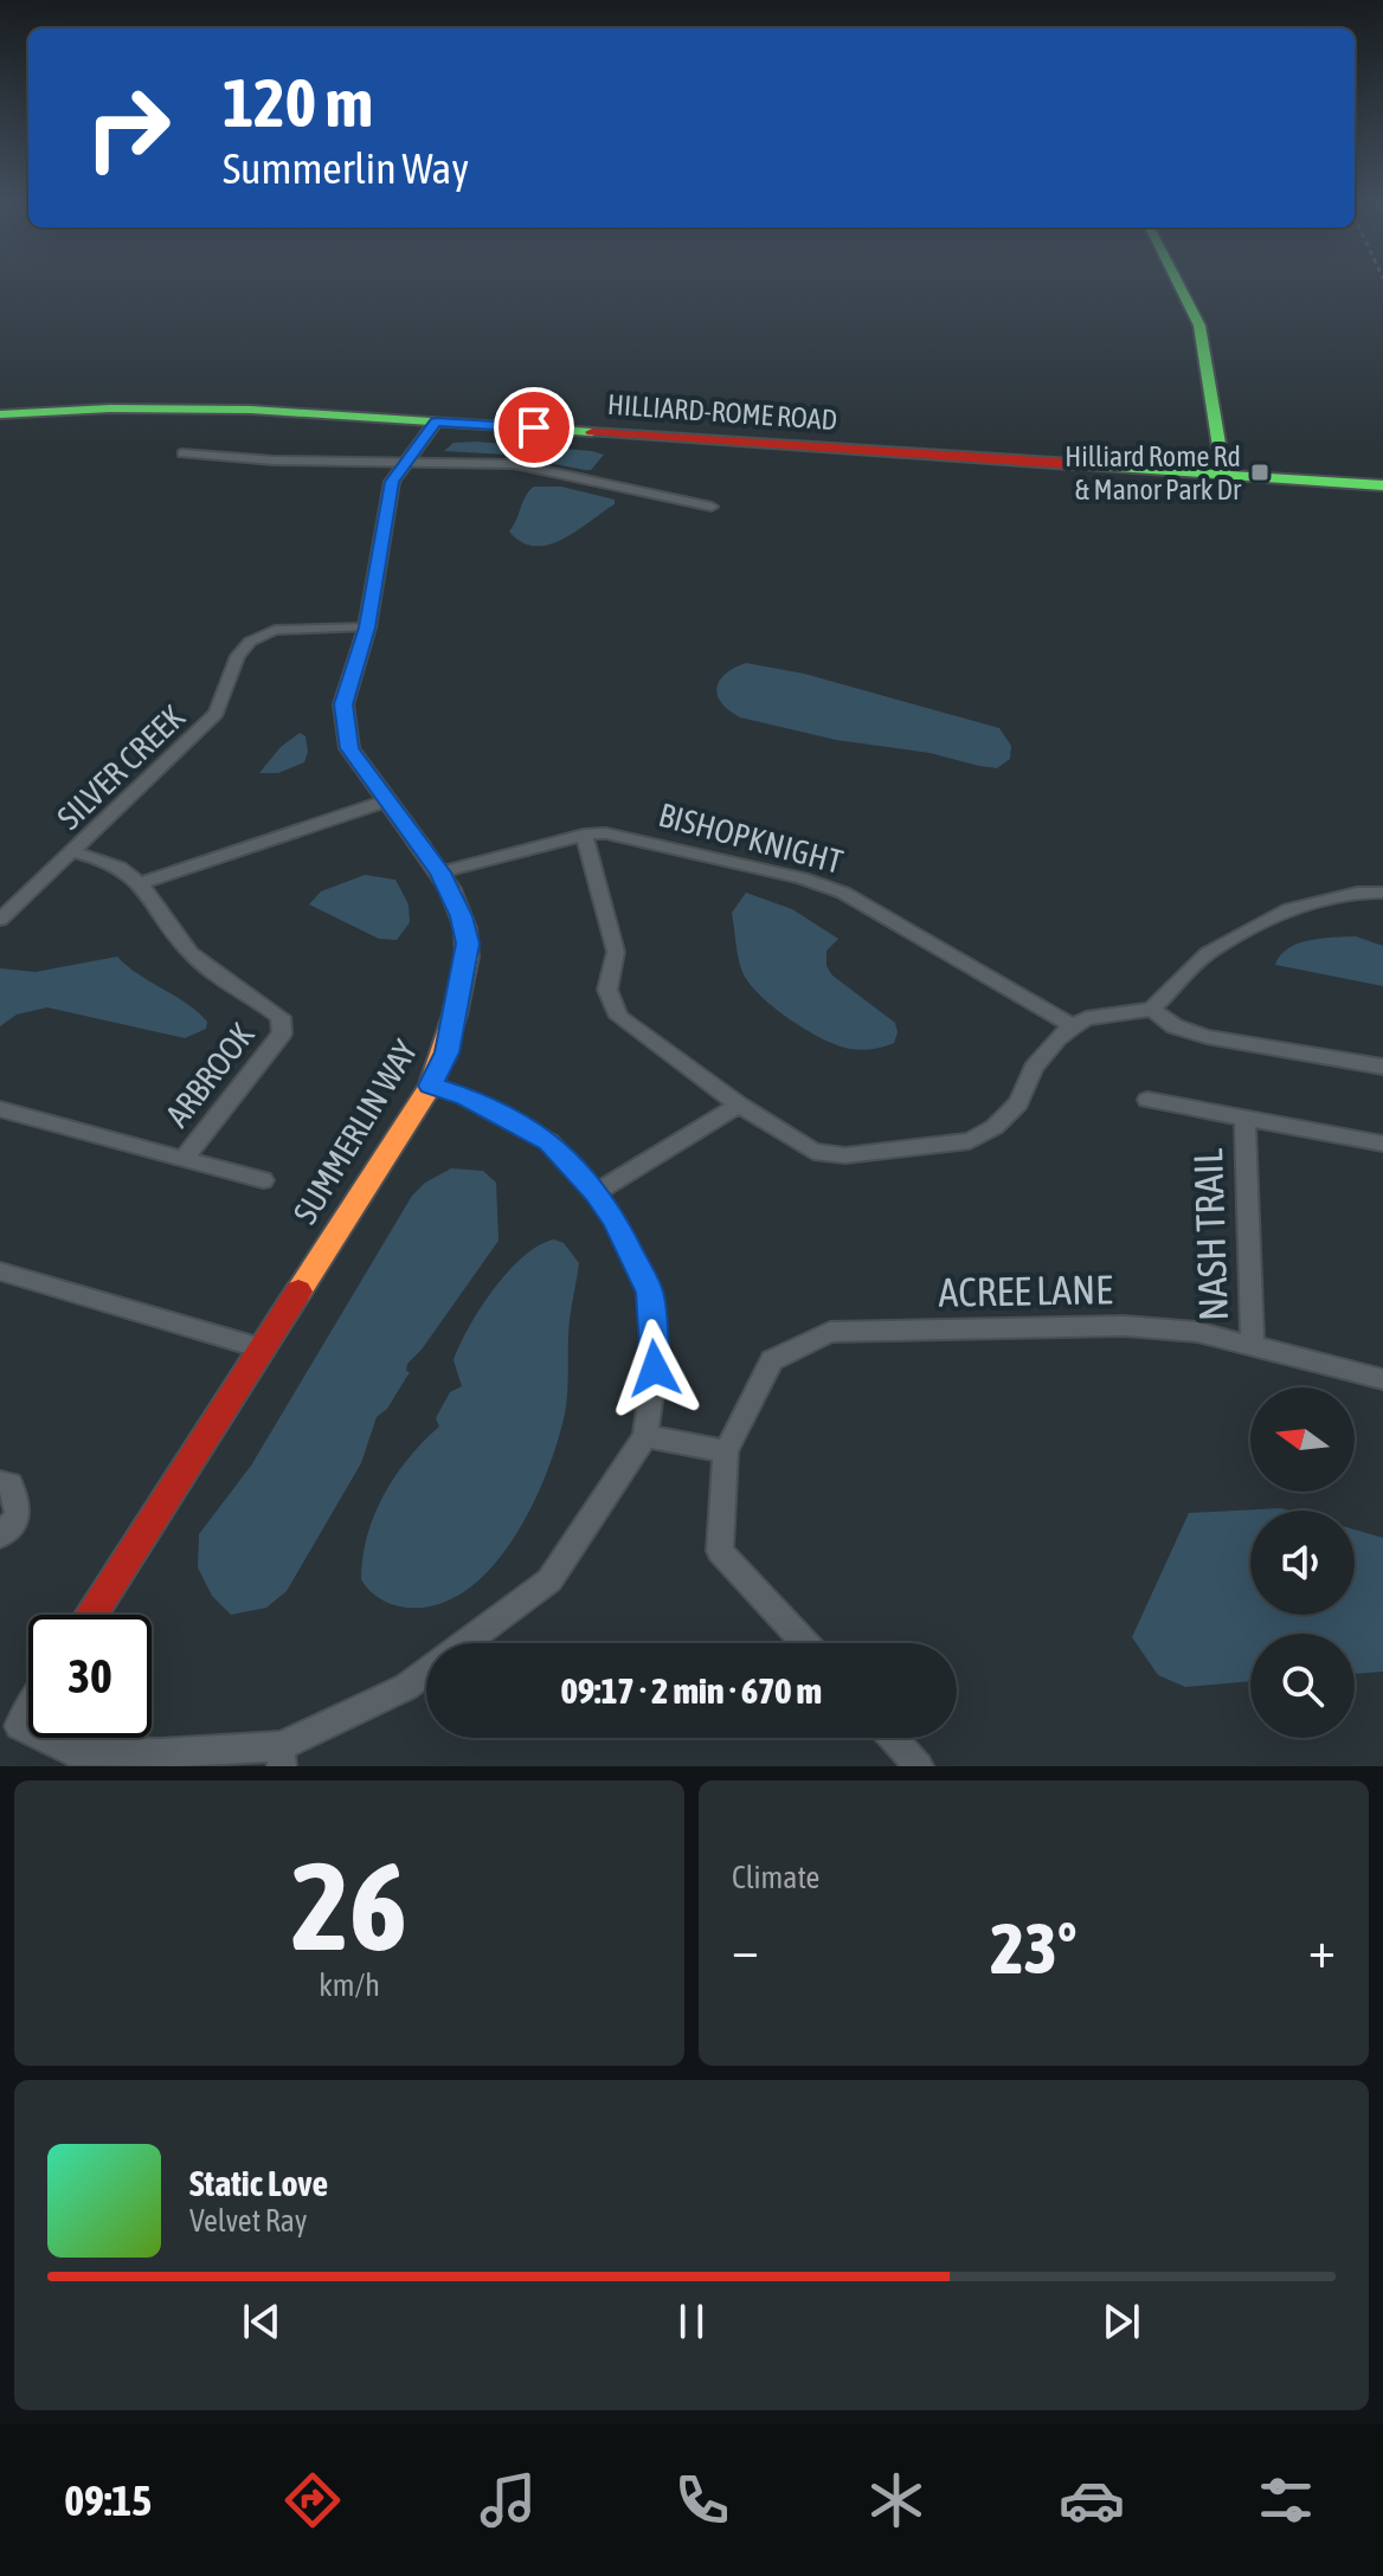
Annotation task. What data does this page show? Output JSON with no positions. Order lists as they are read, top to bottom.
{
  "streets": {
    "street": [
      "HILLIARD-ROME ROAD",
      "SILVER CREEK",
      "BISHOPKNIGHT",
      "ARBROOK",
      "SUMMERLIN WAY",
      "NASH TRAIL",
      "ACREE LANE"
    ]
  },
  "crossings": [
    ["HILLIARD-ROME ROAD", "SUMMERLIN WAY"],
    ["SILVER CREEK", "ARBROOK"],
    ["SILVER CREEK", "SUMMERLIN WAY"],
    ["BISHOPKNIGHT", "SUMMERLIN WAY"],
    ["NASH TRAIL", "ACREE LANE"]
  ],
  "places": {
    "transit": ["Hilliard Rome Rd & Manor Park Dr"]
  },
  "north": "left",
  "page": {
    "turn": ["120 m", "Summerlin Way"],
    "limit": "30",
    "trip": "09:17 · 2 min · 670 m",
    "tile": [
      ["26", "km/h"],
      "Climate"
    ],
    "heat": ["−", "23°", "+"],
    "song": ["Static Love", "Velvet Ray"],
    "tabs": "09:15"
  }
}
